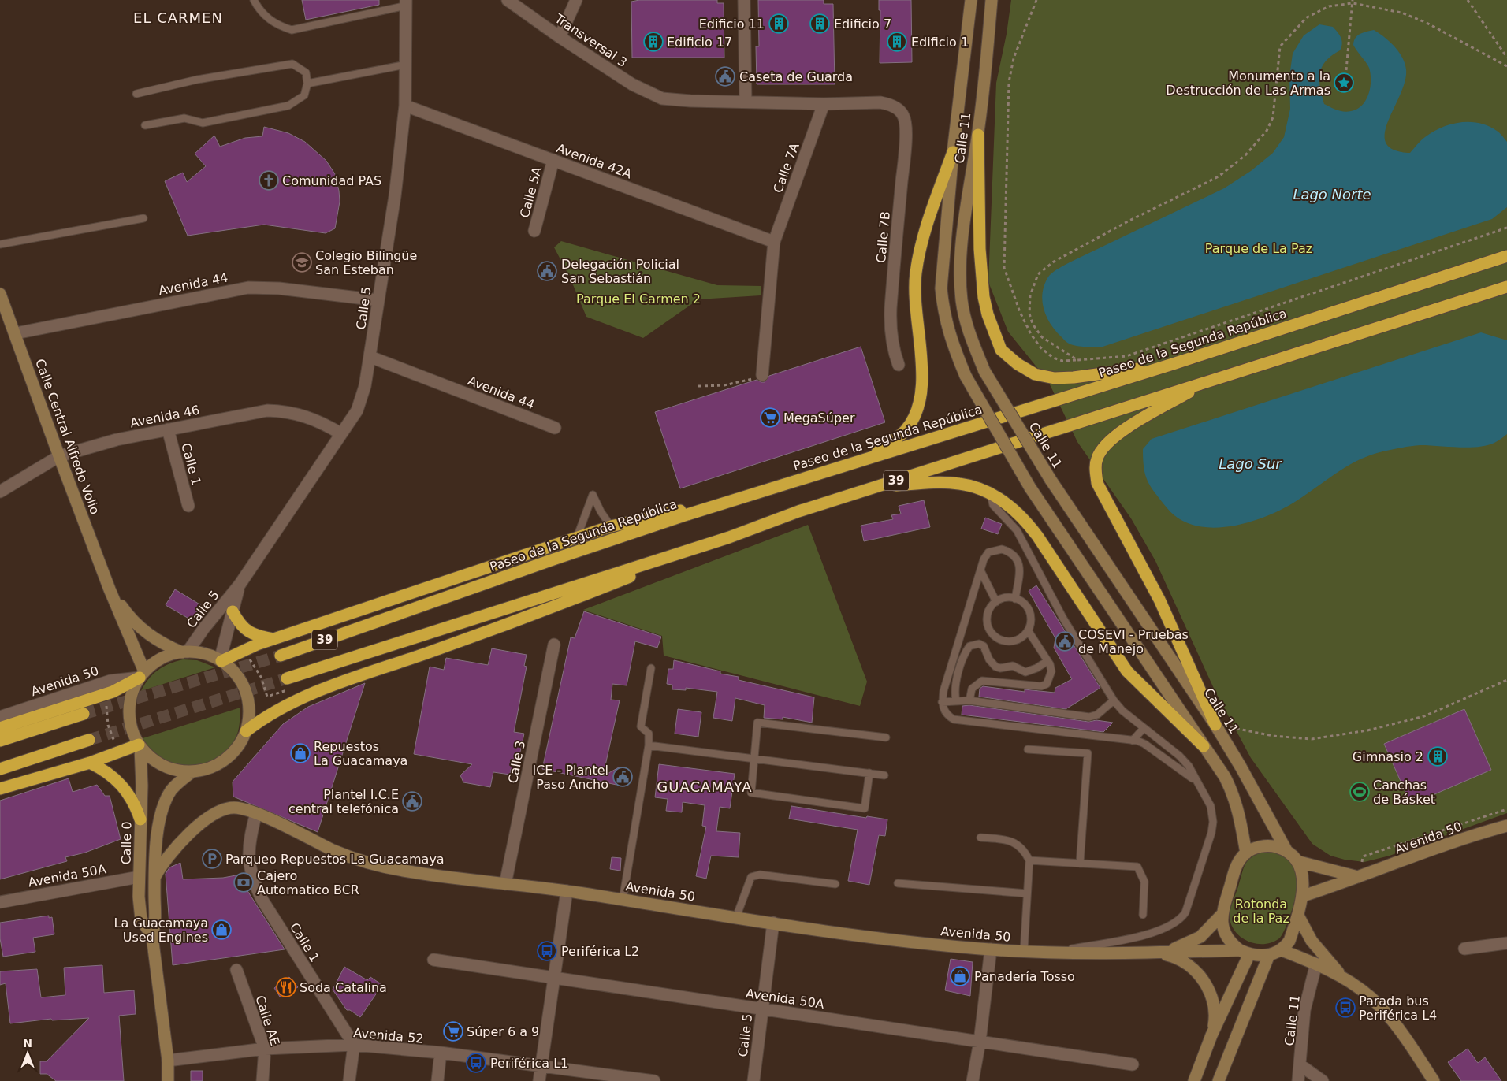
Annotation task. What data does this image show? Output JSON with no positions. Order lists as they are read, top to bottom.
{
  "streets": {
    "highway": ["Paseo de la Segunda República", "39"],
    "main road": [
      "Calle 11",
      "Calle Central Alfredo Volio",
      "Avenida 50",
      "Calle 0"
    ],
    "street": [
      "Transversal 3",
      "Avenida 42A",
      "Calle 7A",
      "Calle 5A",
      "Calle 7B",
      "Avenida 44",
      "Calle 5",
      "Avenida 46",
      "Calle 1",
      "Calle 3",
      "Avenida 50A",
      "Calle AE",
      "Avenida 52"
    ]
  },
  "crossings": [
    ["Calle 11", "Avenida 50"],
    ["Avenida 42A", "Calle 7A"],
    ["Avenida 42A", "Calle 5A"],
    ["Avenida 42A", "Calle 5"],
    ["Calle 7A", "Calle 7B"],
    ["Avenida 44", "Calle 5"],
    ["Avenida 44", "Calle Central Alfredo Volio"],
    ["Calle 5", "Avenida 46"],
    ["Calle 5", "Calle Central Alfredo Volio"],
    ["Calle 5", "Avenida 50"],
    ["Calle 5", "Calle 0"],
    ["Calle 5", "Avenida 50A"],
    ["Avenida 46", "Calle Central Alfredo Volio"],
    ["Avenida 46", "Calle 1"],
    ["Calle Central Alfredo Volio", "Avenida 50"],
    ["Calle Central Alfredo Volio", "Calle 0"],
    ["Calle 1", "Avenida 50"],
    ["Calle 1", "Avenida 52"],
    ["Avenida 50", "Calle 3"],
    ["Avenida 50", "Calle 0"],
    ["Calle 0", "Avenida 50A"],
    ["Calle 0", "Avenida 52"],
    ["Calle AE", "Avenida 52"]
  ],
  "districts": ["EL CARMEN", "GUACAMAYA"],
  "water": ["Lago Norte", "Lago Sur"],
  "parks": ["Parque de La Paz", "Parque El Carmen 2", "Rotonda de la Paz"],
  "places": {
    "building": [
      "Edificio 11",
      "Edificio 7",
      "Edificio 17",
      "Edificio 1",
      "Gimnasio 2"
    ],
    "public building": [
      "Caseta de Guarda",
      "Delegación Policial San Sebastián",
      "COSEVI - Pruebas de Manejo",
      "ICE - Plantel Paso Ancho",
      "Plantel I.C.E central telefónica"
    ],
    "place": ["Monumento a la Destrucción de Las Armas"],
    "church": ["Comunidad PAS"],
    "school or university": ["Colegio Bilingüe San Esteban"],
    "supermarket": ["MegaSúper", "Súper 6 a 9"],
    "shop": ["Repuestos La Guacamaya", "La Guacamaya Used Engines", "Panadería Tosso"],
    "sports": ["Canchas de Básket"],
    "parking": ["Parqueo Repuestos La Guacamaya"],
    "bank": ["Cajero Automatico BCR"],
    "bus stop": ["Periférica L2", "Parada bus Periférica L4", "Periférica L1"],
    "restaurant": ["Soda Catalina"]
  },
  "north": "top"
}
